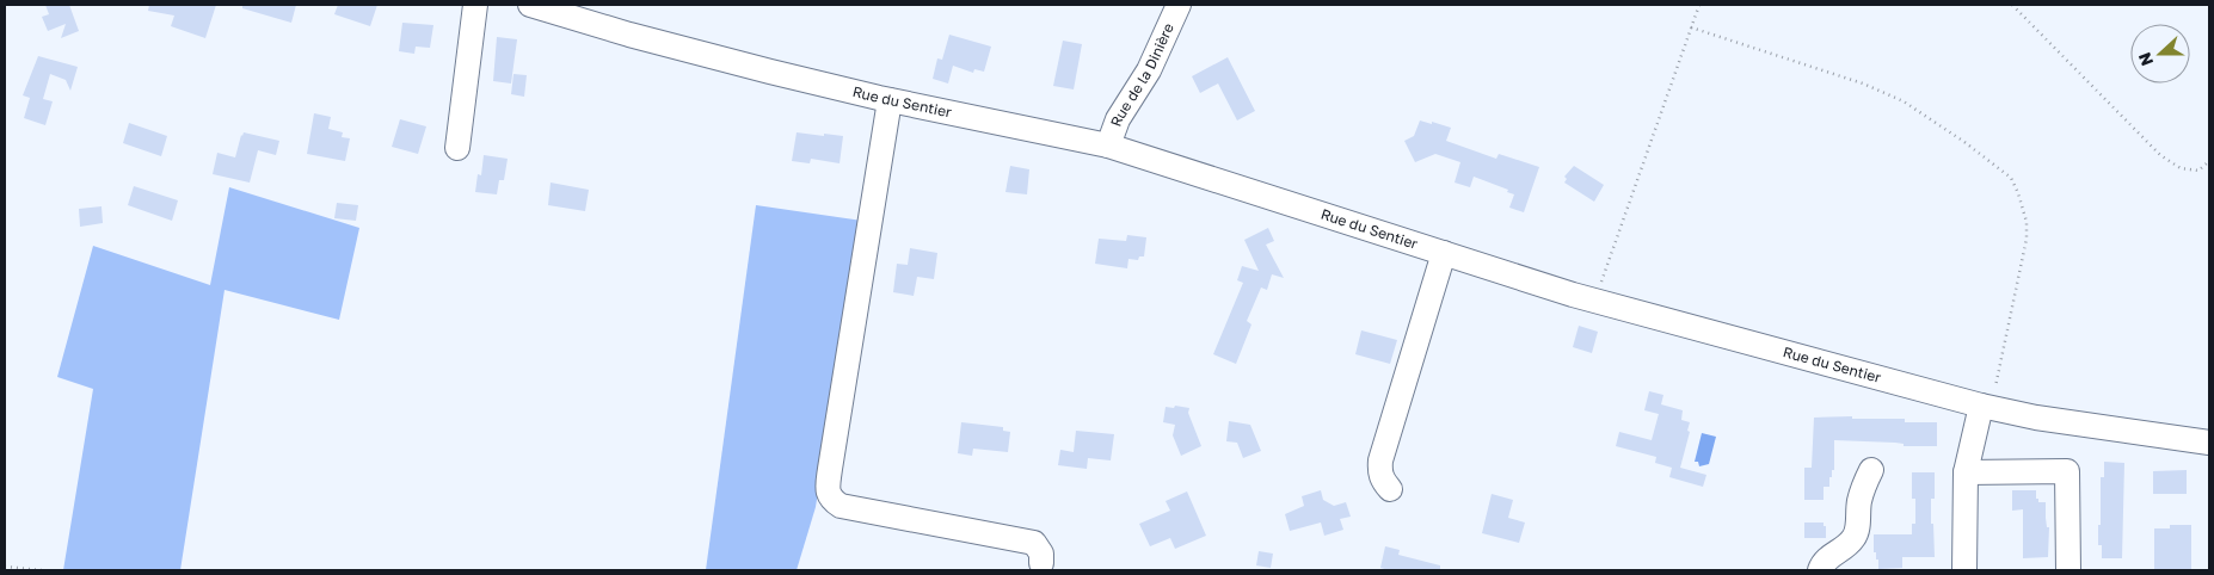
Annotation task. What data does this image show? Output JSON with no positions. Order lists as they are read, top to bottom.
{
  "streets": {
    "street": ["Rue de la Dinière", "Rue du Sentier"]
  },
  "crossings": [
    ["Rue de la Dinière", "Rue du Sentier"]
  ],
  "north": "left"
}
